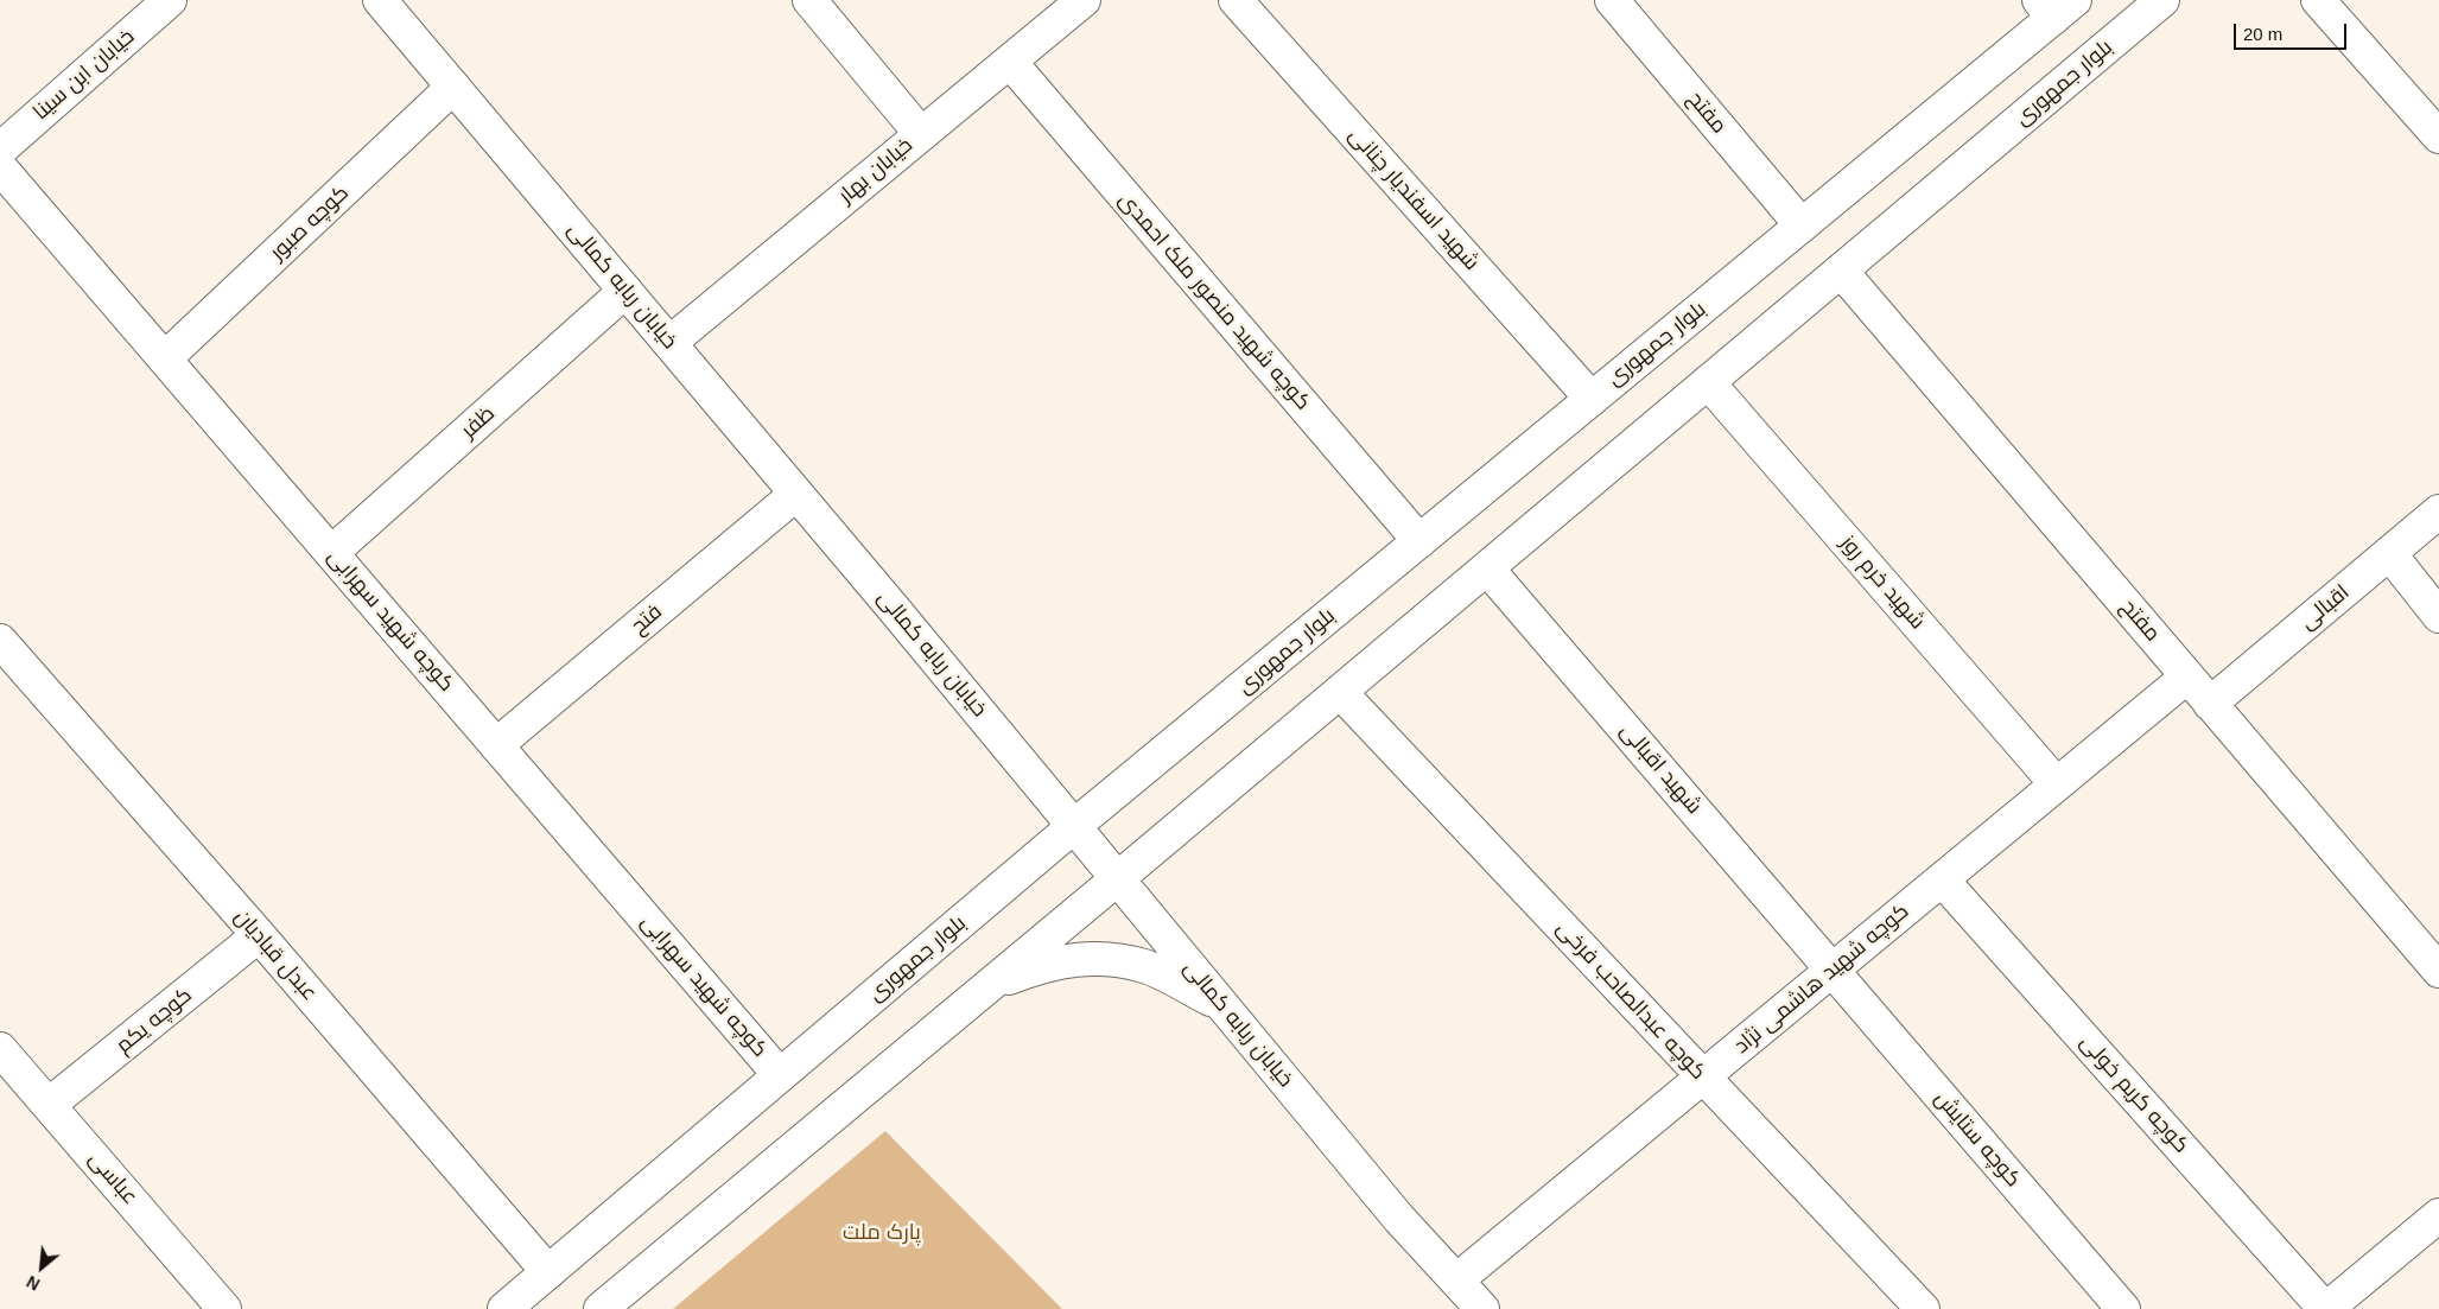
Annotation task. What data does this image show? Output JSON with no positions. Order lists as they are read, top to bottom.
{
  "streets": {
    "street": [
      "خیابان ابن سینا",
      "بلوار جمهوری",
      "مفتح",
      "خیابان بهار",
      "شهید اسفندیار چنانی",
      "کوچه صبور",
      "خیابان ربابه کمالی",
      "کوچه شهید منصور ملک احمدی",
      "ظفر",
      "شهید خرم روز",
      "اقبالی",
      "فتح",
      "کوچه شهید سهرابی",
      "شهید اقبالی",
      "عبدل قبادیان",
      "کوچه شهید هاشمی نژاد",
      "کوچه عبدالصاحب فرخی",
      "کوچه یکم",
      "کوچه کریم خولی",
      "کوچه ستایش",
      "عباسی"
    ]
  },
  "crossings": [
    ["بلوار جمهوری", "مفتح"],
    ["بلوار جمهوری", "شهید اسفندیار چنانی"],
    ["بلوار جمهوری", "خیابان ربابه کمالی"],
    ["بلوار جمهوری", "کوچه شهید منصور ملک احمدی"],
    ["بلوار جمهوری", "شهید خرم روز"],
    ["بلوار جمهوری", "کوچه شهید سهرابی"],
    ["بلوار جمهوری", "شهید اقبالی"],
    ["بلوار جمهوری", "عبدل قبادیان"],
    ["بلوار جمهوری", "کوچه عبدالصاحب فرخی"],
    ["مفتح", "اقبالی"],
    ["مفتح", "کوچه شهید هاشمی نژاد"],
    ["خیابان بهار", "خیابان ربابه کمالی"],
    ["خیابان بهار", "کوچه شهید منصور ملک احمدی"],
    ["کوچه صبور", "خیابان ربابه کمالی"],
    ["کوچه صبور", "کوچه شهید سهرابی"],
    ["خیابان ربابه کمالی", "ظفر"],
    ["خیابان ربابه کمالی", "فتح"],
    ["خیابان ربابه کمالی", "کوچه شهید هاشمی نژاد"],
    ["ظفر", "کوچه شهید سهرابی"],
    ["شهید خرم روز", "کوچه شهید هاشمی نژاد"],
    ["فتح", "کوچه شهید سهرابی"],
    ["شهید اقبالی", "کوچه شهید هاشمی نژاد"],
    ["شهید اقبالی", "کوچه ستایش"],
    ["عبدل قبادیان", "کوچه یکم"],
    ["کوچه شهید هاشمی نژاد", "کوچه عبدالصاحب فرخی"],
    ["کوچه شهید هاشمی نژاد", "کوچه کریم خولی"],
    ["کوچه شهید هاشمی نژاد", "کوچه ستایش"],
    ["کوچه یکم", "عباسی"]
  ],
  "parks": ["پارک ملت"],
  "scale_bar": "20 m",
  "north": "bottom left"
}
